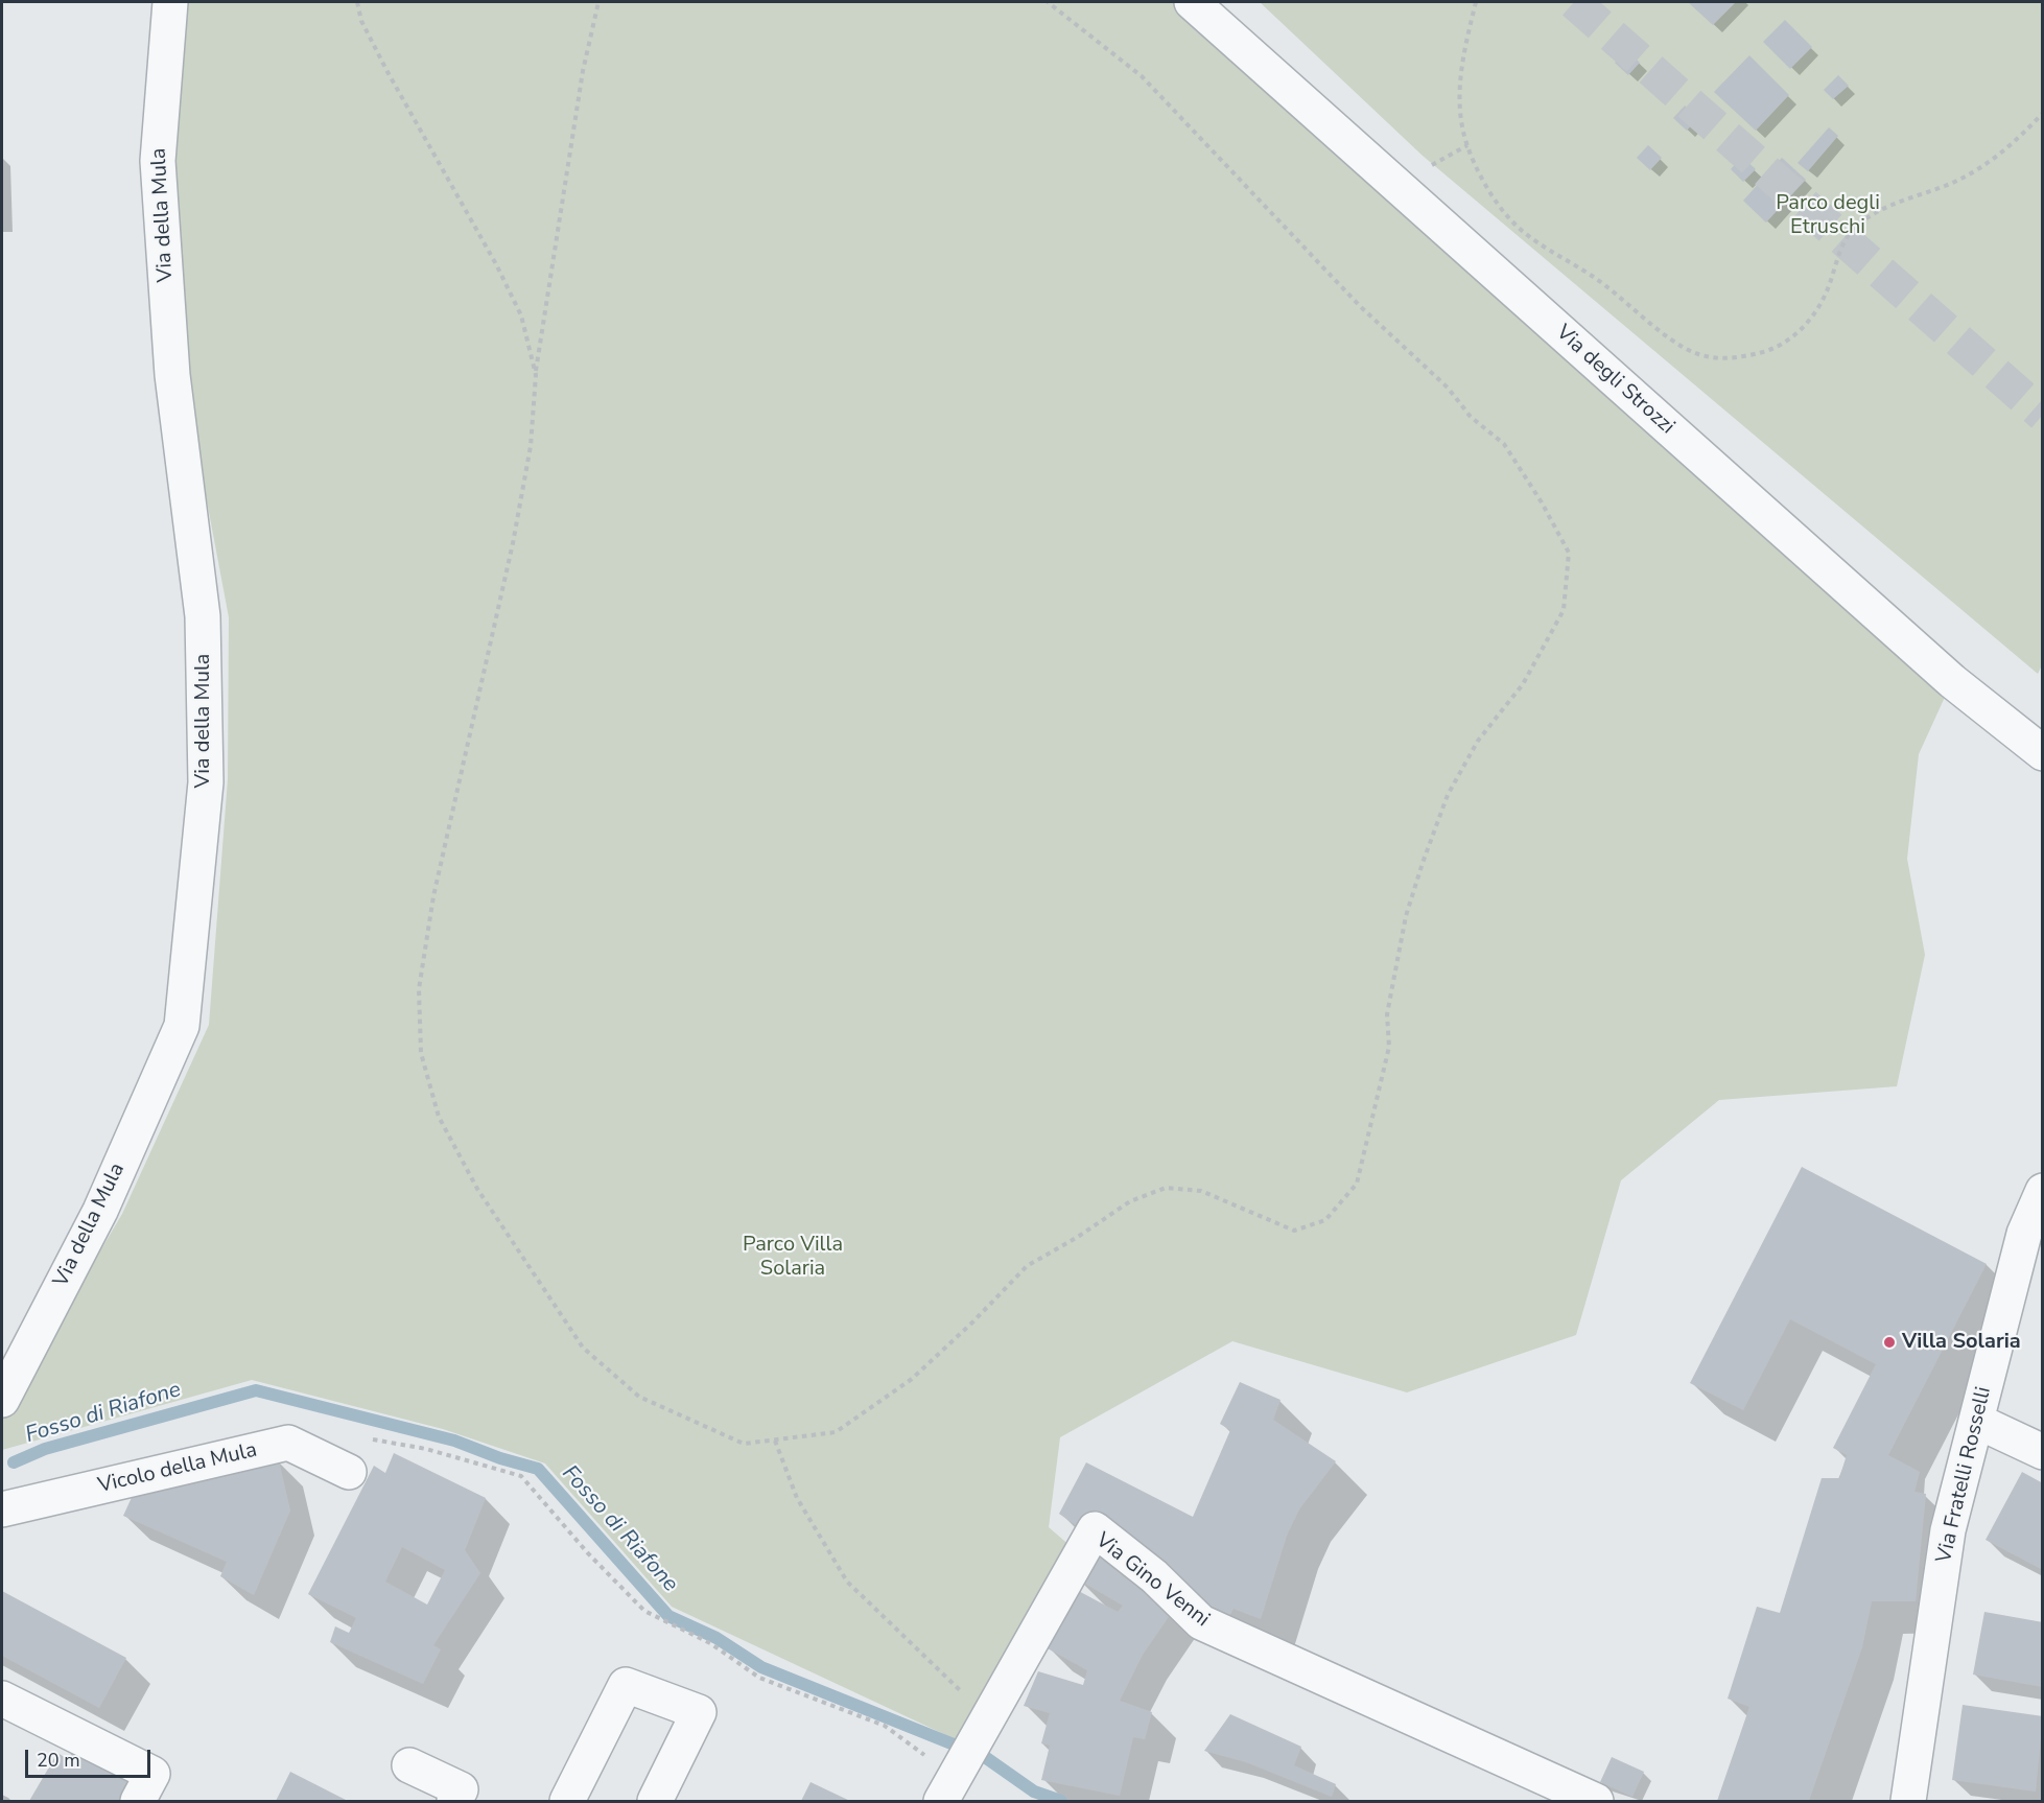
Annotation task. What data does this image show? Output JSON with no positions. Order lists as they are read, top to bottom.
{
  "streets": {
    "street": [
      "Via della Mula",
      "Via degli Strozzi",
      "Vicolo della Mula",
      "Via Fratelli Rosselli",
      "Via Gino Venni"
    ]
  },
  "water": ["Fosso di Riafone"],
  "parks": ["Parco degli Etruschi", "Parco Villa Solaria"],
  "places": ["Villa Solaria"],
  "scale_bar": "20 m"
}
